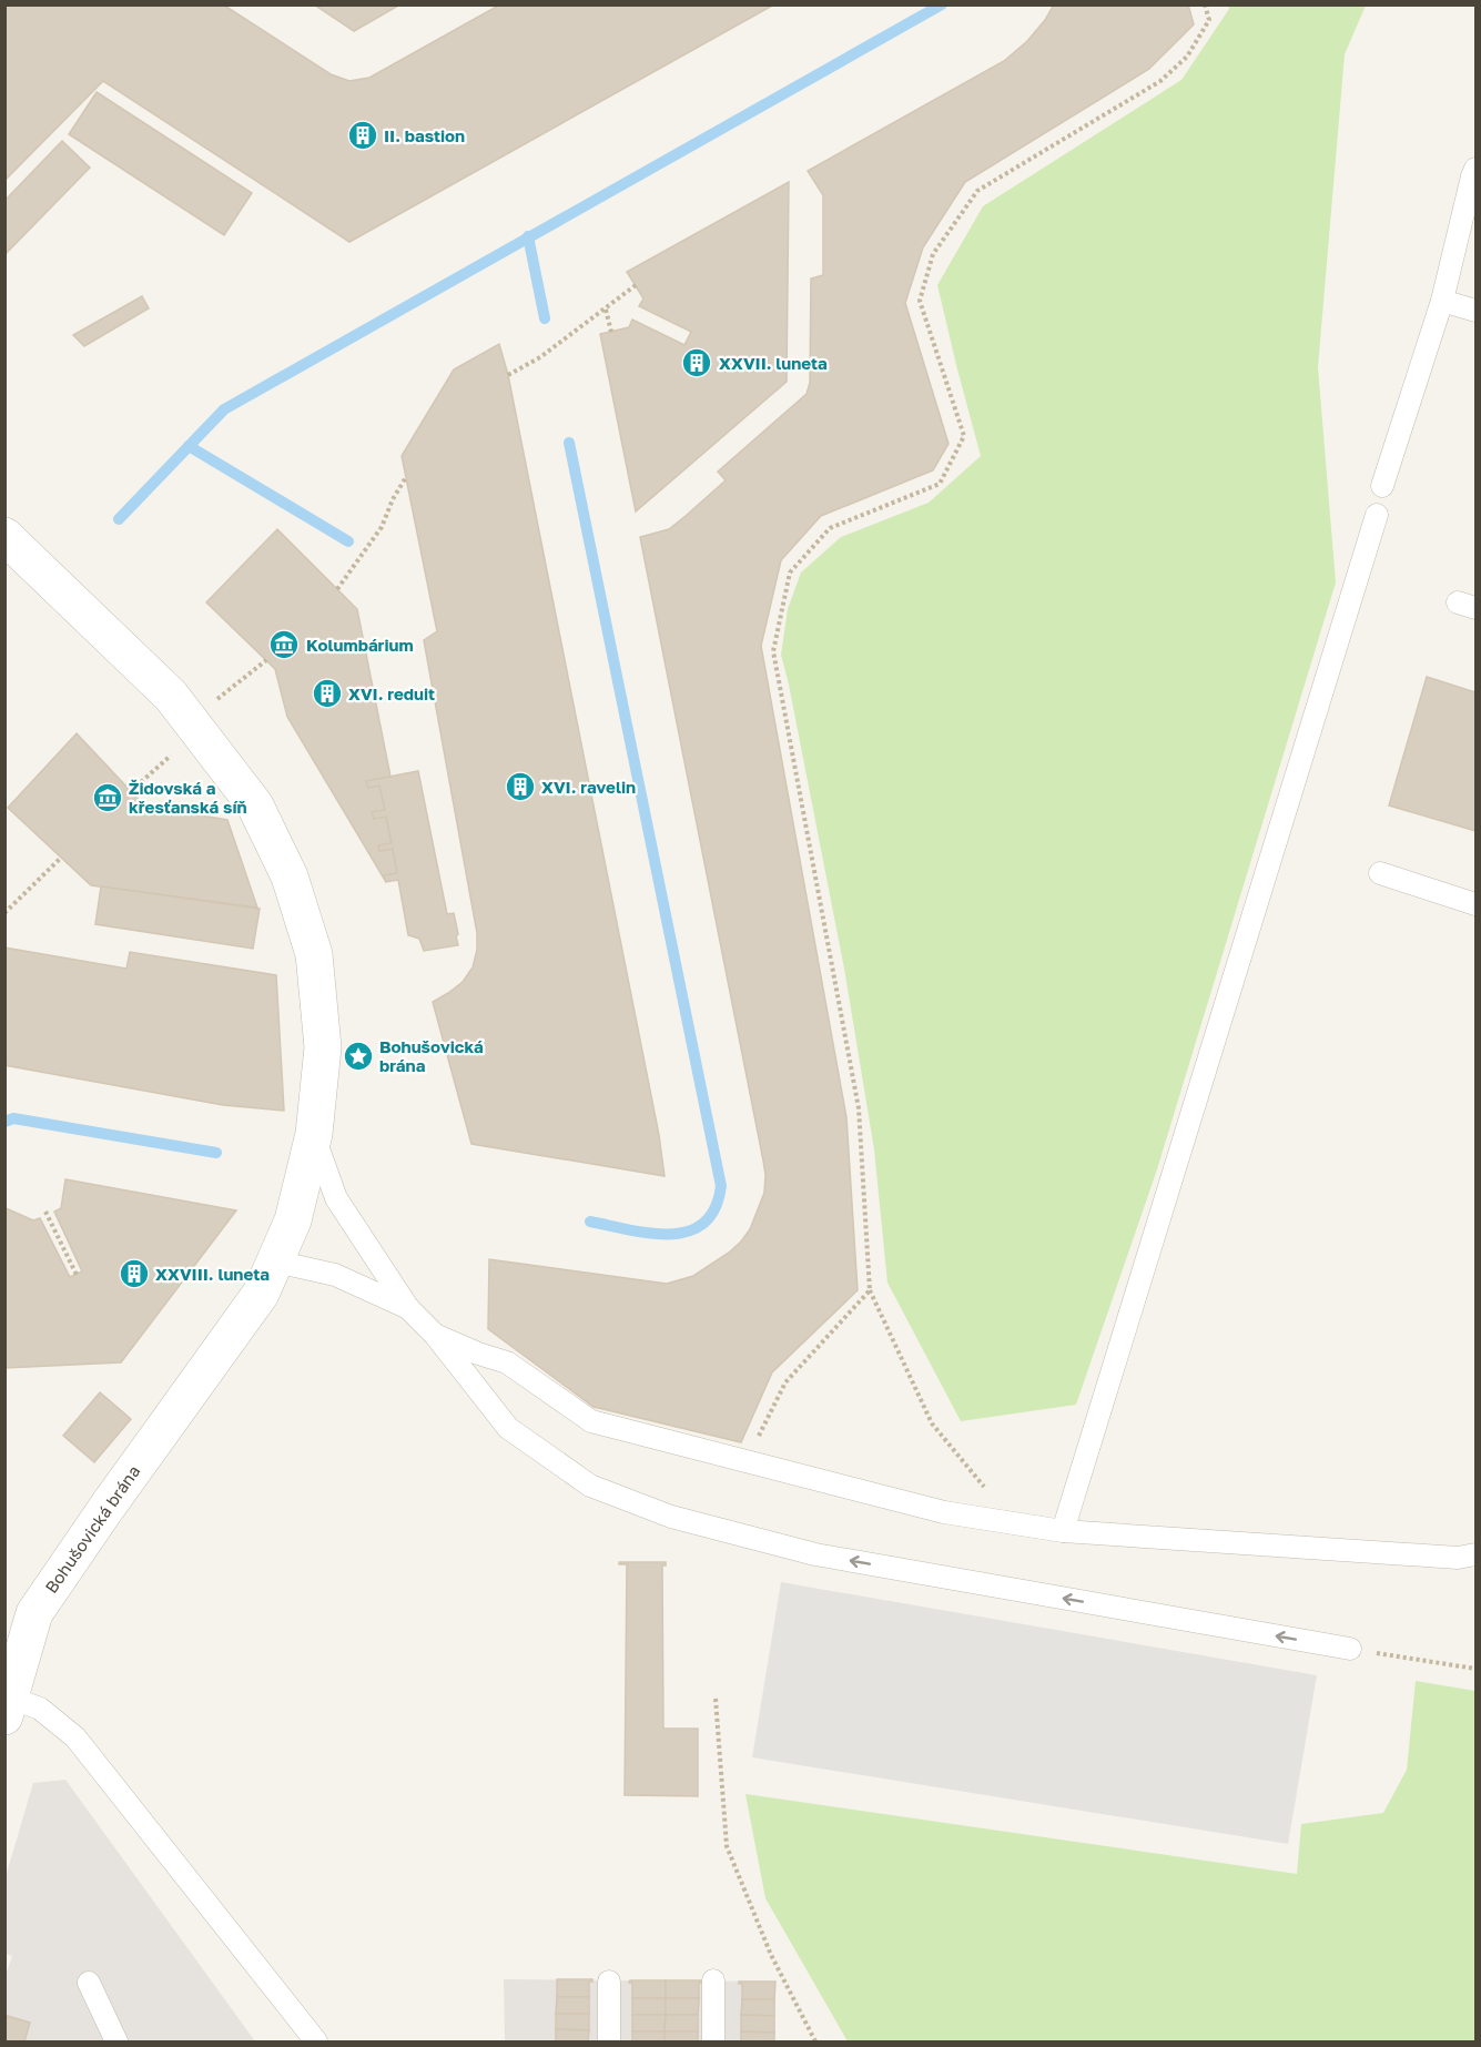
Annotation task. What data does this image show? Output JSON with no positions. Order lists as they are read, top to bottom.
{
  "streets": {
    "street": ["Bohušovická brána"]
  },
  "places": {
    "building": [
      "II. bastion",
      "XXVII. luneta",
      "XVI. reduit",
      "XVI. ravelin",
      "XXVIII. luneta"
    ],
    "museum": ["Kolumbárium", "Židovská a křesťanská síň"],
    "place": ["Bohušovická brána"]
  }
}
